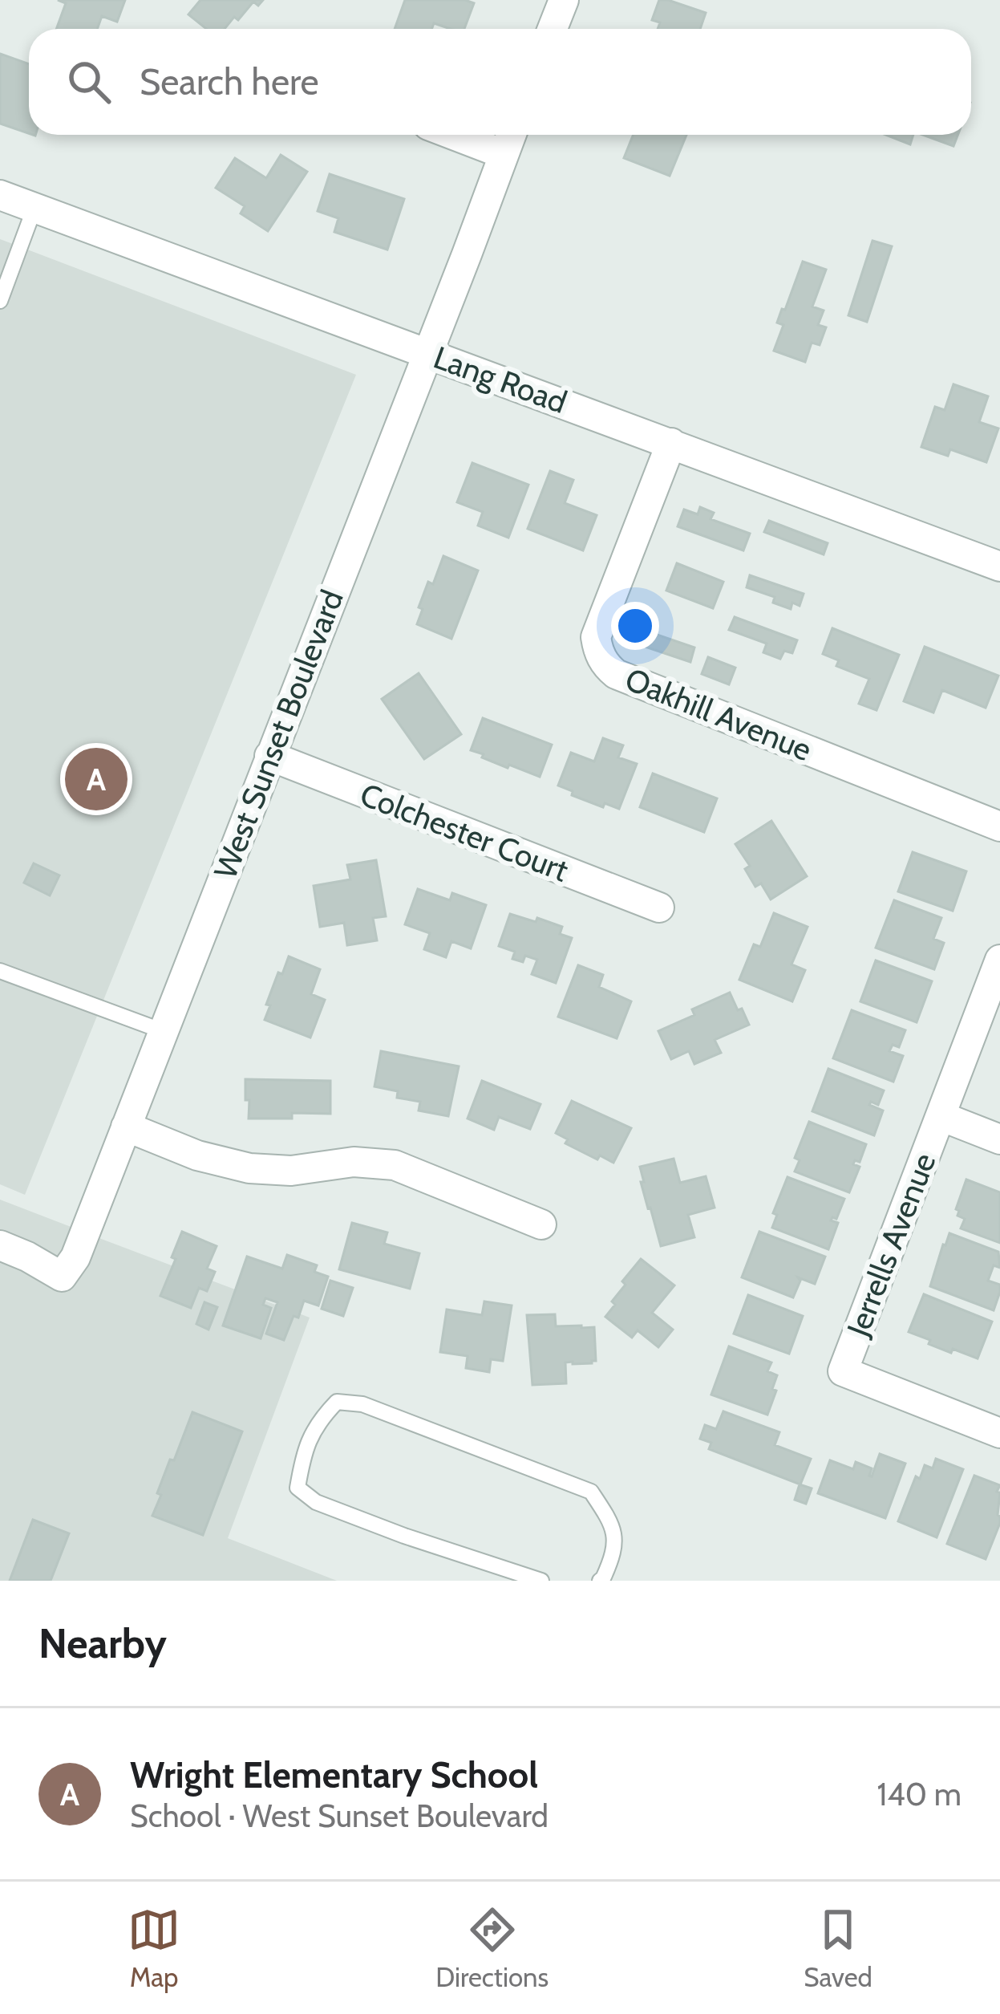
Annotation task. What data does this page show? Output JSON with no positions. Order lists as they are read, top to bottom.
{
  "streets": {
    "street": [
      "Lang Road",
      "Oakhill Avenue",
      "West Sunset Boulevard",
      "Colchester Court",
      "Jerrells Avenue"
    ]
  },
  "crossings": [
    ["Lang Road", "Oakhill Avenue"],
    ["Lang Road", "West Sunset Boulevard"],
    ["West Sunset Boulevard", "Colchester Court"]
  ],
  "page": {
    "search": "Search here",
    "pins": "A",
    "heading": "Nearby",
    "list": [
      {
        "mark": "A",
        "name": "Wright Elementary School",
        "note": "School · West Sunset Boulevard",
        "value": "140 m"
      }
    ],
    "nav": ["Map", "Directions", "Saved"]
  }
}
